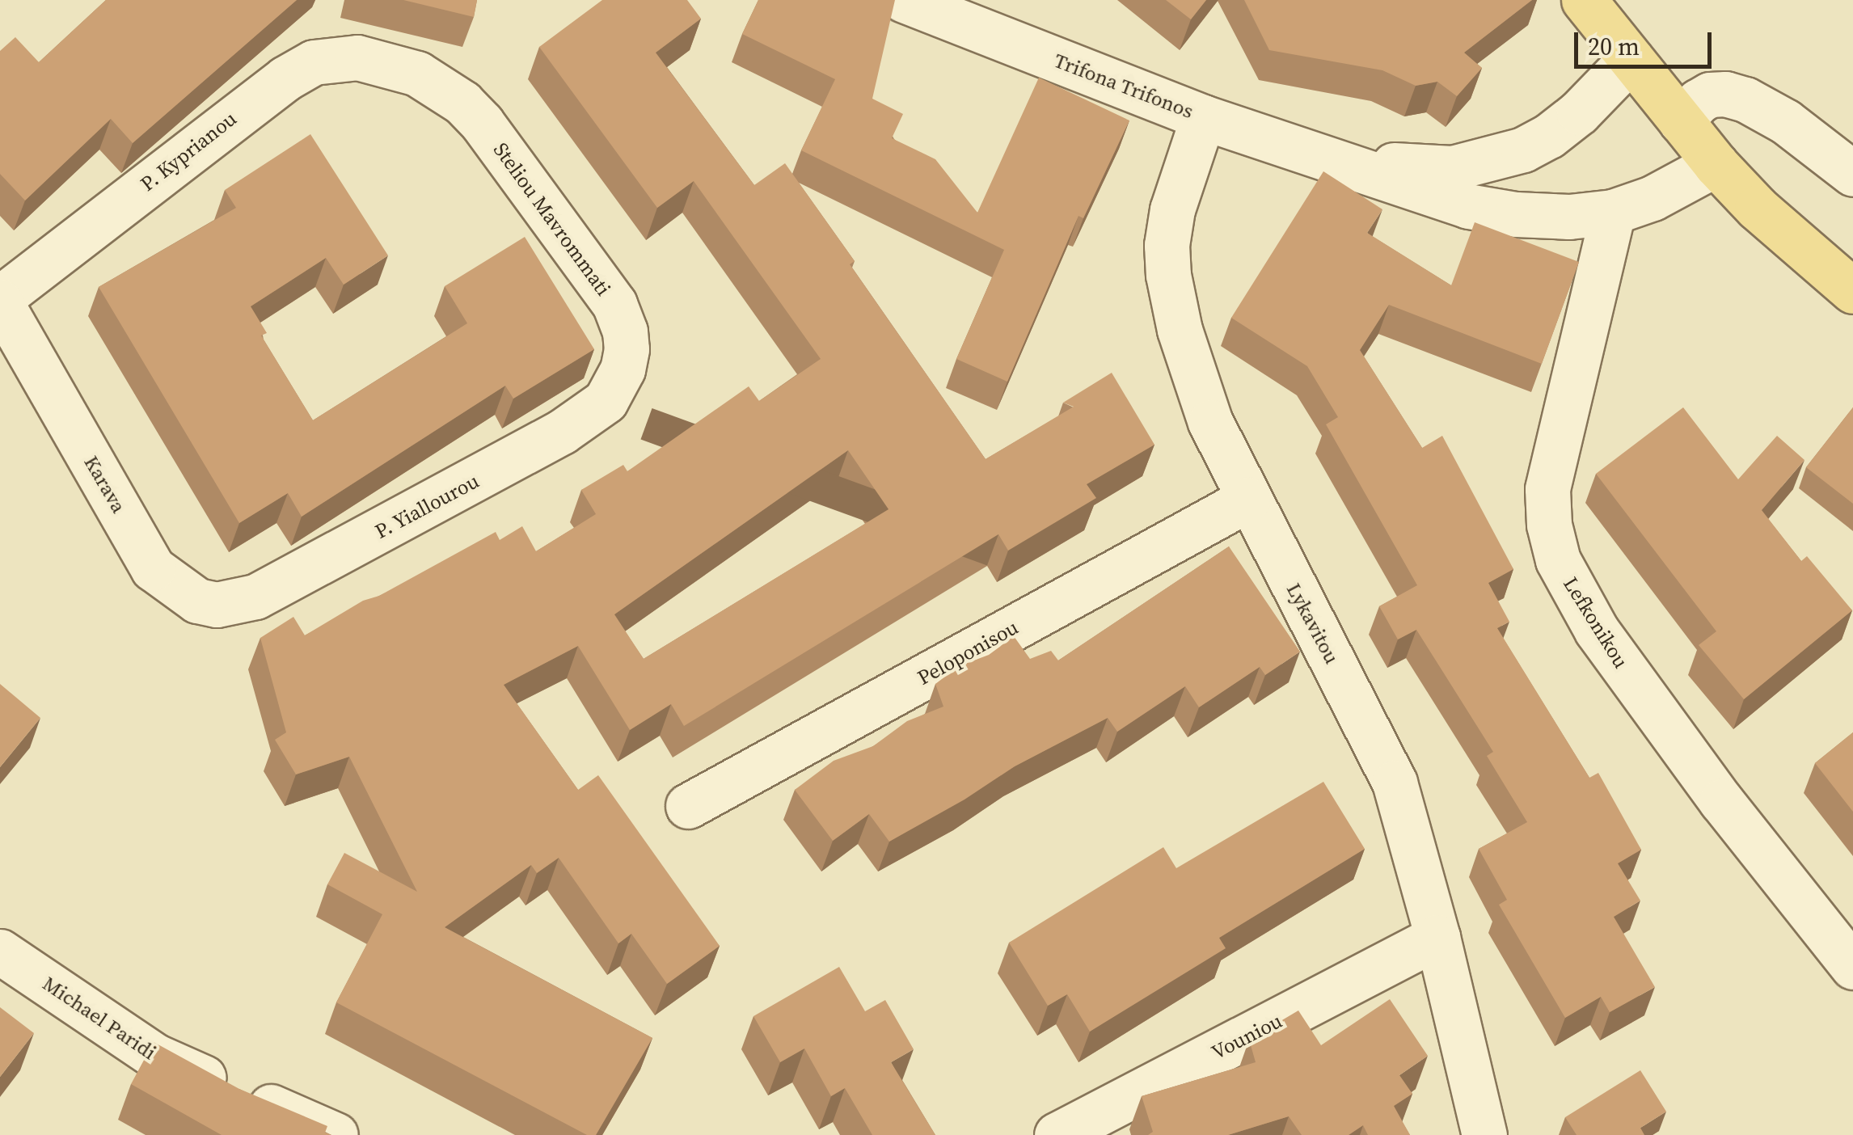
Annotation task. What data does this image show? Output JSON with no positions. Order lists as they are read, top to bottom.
{
  "streets": {
    "street": [
      "Trifona Trifonos",
      "P. Kyprianou",
      "Steliou Mavrommati",
      "Karava",
      "P. Yiallourou",
      "Lefkonikou",
      "Lykavitou",
      "Peloponisou",
      "Michael Paridi",
      "Vouniou"
    ]
  },
  "crossings": [
    ["Trifona Trifonos", "Lefkonikou"],
    ["Trifona Trifonos", "Lykavitou"],
    ["P. Kyprianou", "Steliou Mavrommati"],
    ["P. Kyprianou", "Karava"],
    ["Steliou Mavrommati", "P. Yiallourou"],
    ["Karava", "P. Yiallourou"],
    ["Lykavitou", "Peloponisou"],
    ["Lykavitou", "Vouniou"]
  ],
  "scale_bar": "20 m"
}
